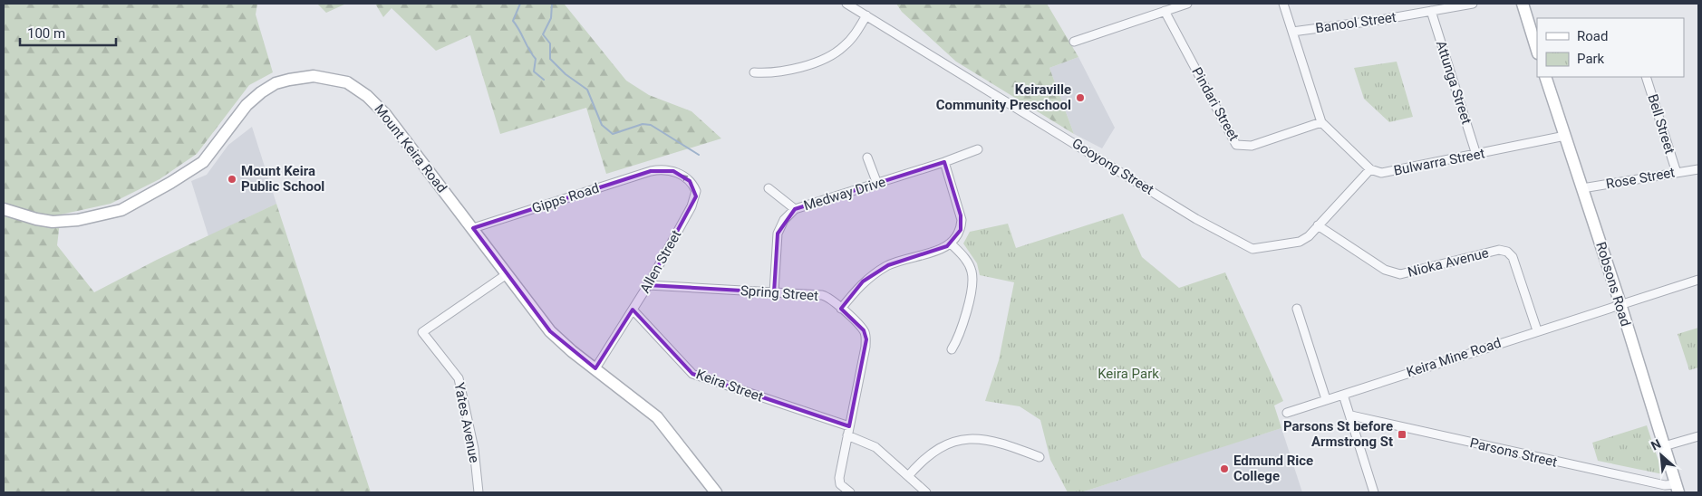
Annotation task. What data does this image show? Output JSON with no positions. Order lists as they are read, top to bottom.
{
  "streets": {
    "main road": ["Mount Keira Road", "Robsons Road"],
    "street": [
      "Banool Street",
      "Attunga Street",
      "Pindari Street",
      "Bell Street",
      "Bulwarra Street",
      "Gooyong Street",
      "Rose Street",
      "Medway Drive",
      "Gipps Road",
      "Allen Street",
      "Nioka Avenue",
      "Spring Street",
      "Keira Mine Road",
      "Keira Street",
      "Yates Avenue",
      "Parsons Street"
    ]
  },
  "crossings": [
    ["Banool Street", "Attunga Street"],
    ["Attunga Street", "Bulwarra Street"],
    ["Bell Street", "Rose Street"],
    ["Mount Keira Road", "Gipps Road"],
    ["Mount Keira Road", "Allen Street"],
    ["Mount Keira Road", "Yates Avenue"],
    ["Bulwarra Street", "Gooyong Street"],
    ["Bulwarra Street", "Robsons Road"],
    ["Gooyong Street", "Nioka Avenue"],
    ["Rose Street", "Robsons Road"],
    ["Medway Drive", "Spring Street"],
    ["Gipps Road", "Allen Street"],
    ["Allen Street", "Spring Street"],
    ["Allen Street", "Keira Street"],
    ["Nioka Avenue", "Keira Mine Road"],
    ["Robsons Road", "Keira Mine Road"],
    ["Robsons Road", "Parsons Street"],
    ["Spring Street", "Keira Street"]
  ],
  "parks": ["Keira Park"],
  "places": {
    "other": ["Keiraville Community Preschool", "Mount Keira Public School", "Edmund Rice College"],
    "transit": ["Parsons St before Armstrong St"]
  },
  "legend": ["Road", "Park"],
  "scale_bar": "100 m",
  "north": "top left"
}
